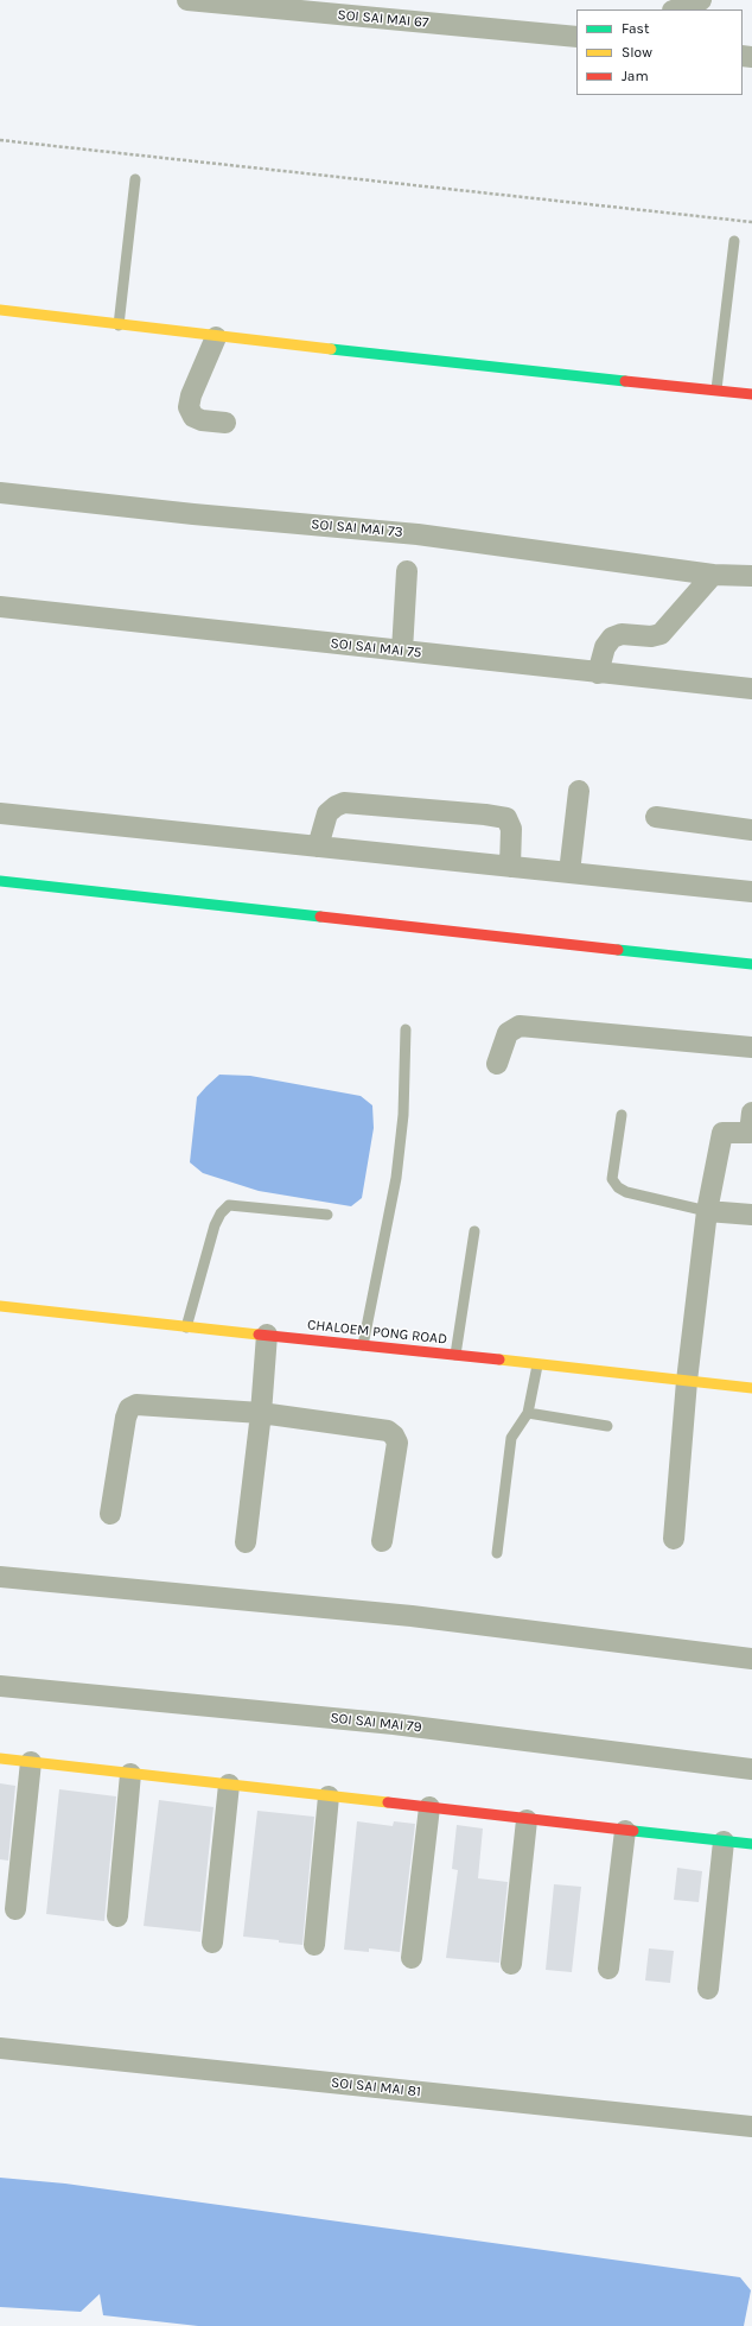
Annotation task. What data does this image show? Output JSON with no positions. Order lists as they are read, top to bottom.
{
  "streets": {
    "street": [
      "SOI SAI MAI 67",
      "SOI SAI MAI 73",
      "SOI SAI MAI 75",
      "CHALOEM PONG ROAD",
      "SOI SAI MAI 79",
      "SOI SAI MAI 81"
    ]
  },
  "legend": ["Fast", "Slow", "Jam"]
}
